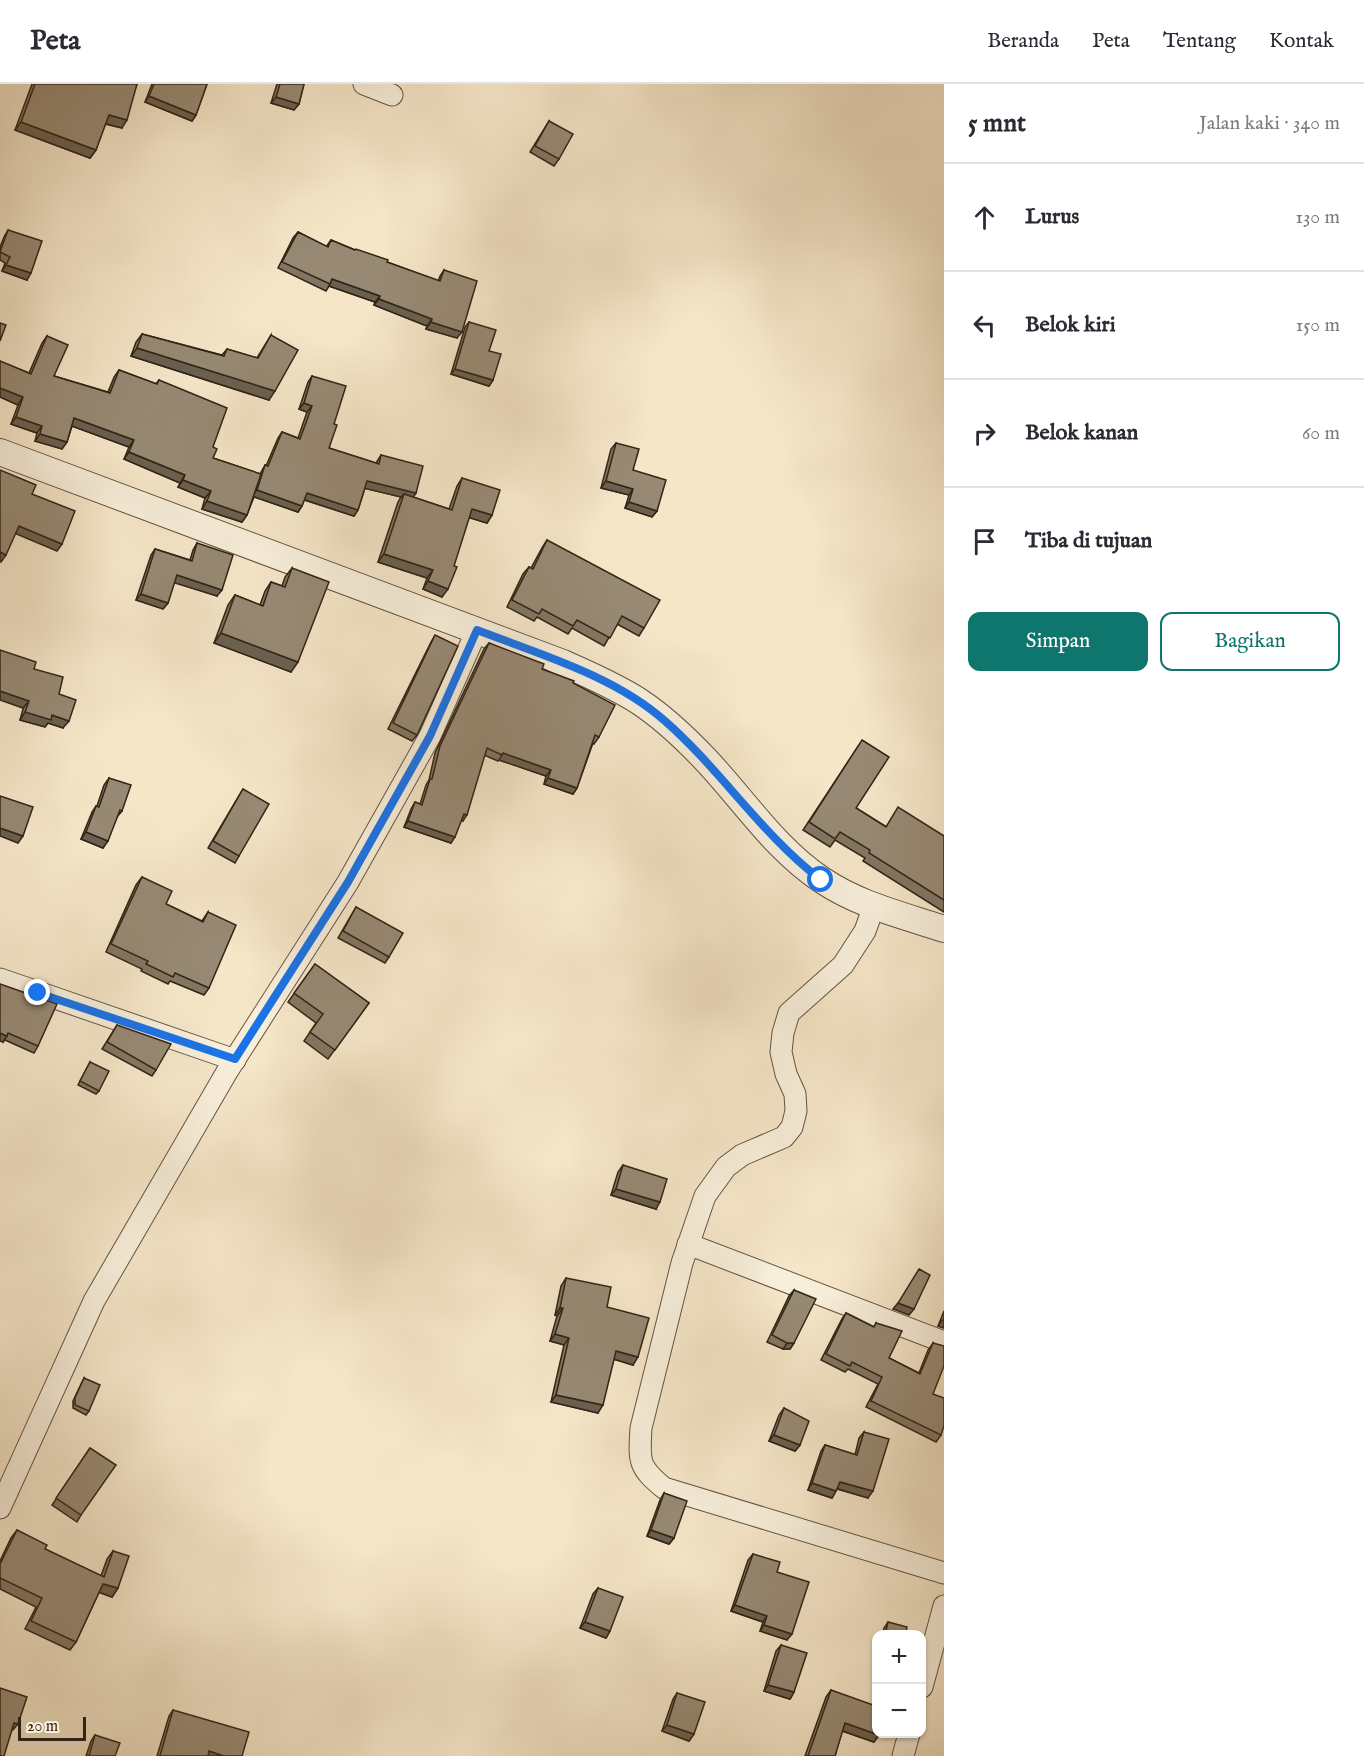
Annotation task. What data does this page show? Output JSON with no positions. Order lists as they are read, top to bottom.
{
  "scale_bar": "20 m",
  "page": {
    "header": "Peta",
    "nav": [
      "Beranda",
      "Peta",
      "Tentang",
      "Kontak"
    ],
    "heading": ["5 mnt", "Jalan kaki · 340 m"],
    "list": [
      ["Lurus", "130 m"],
      ["Belok kiri", "150 m"],
      ["Belok kanan", "60 m"],
      "Tiba di tujuan"
    ],
    "buttons": ["Simpan", "Bagikan"],
    "map_buttons": ["+", "−"],
    "scale": "20 m"
  }
}
